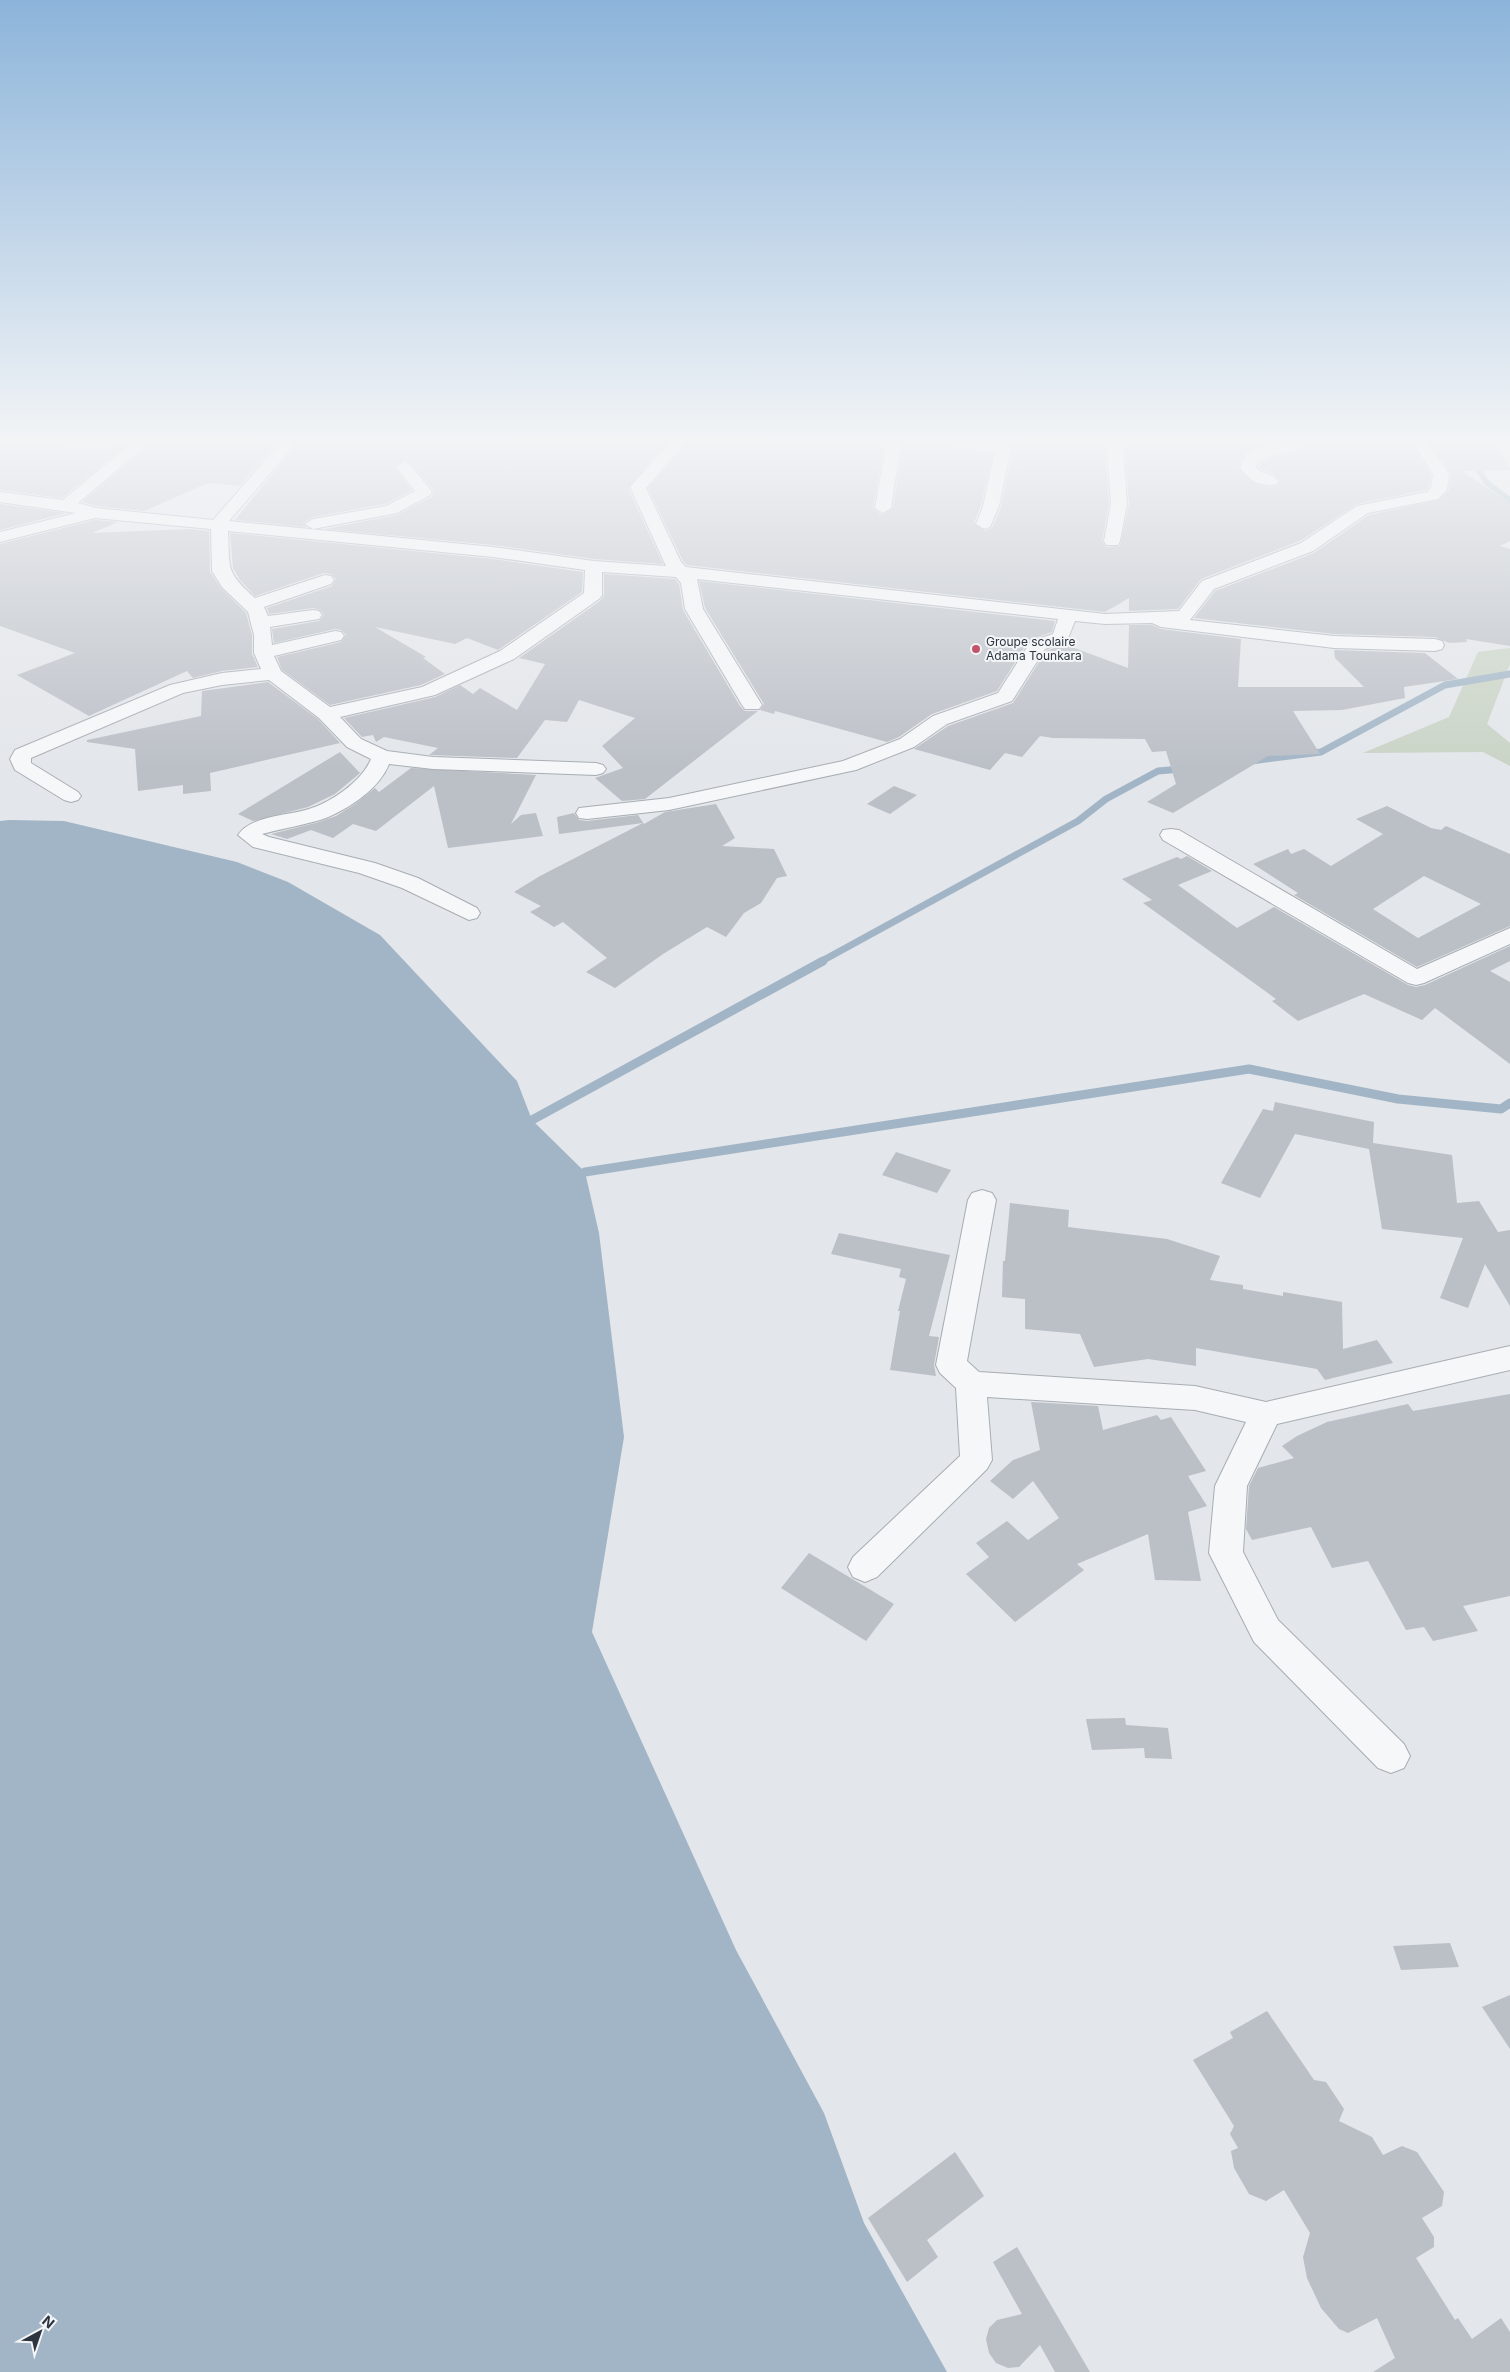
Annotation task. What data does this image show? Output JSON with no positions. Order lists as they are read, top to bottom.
{
  "places": ["Groupe scolaire Adama Tounkara"],
  "north": "top right"
}
